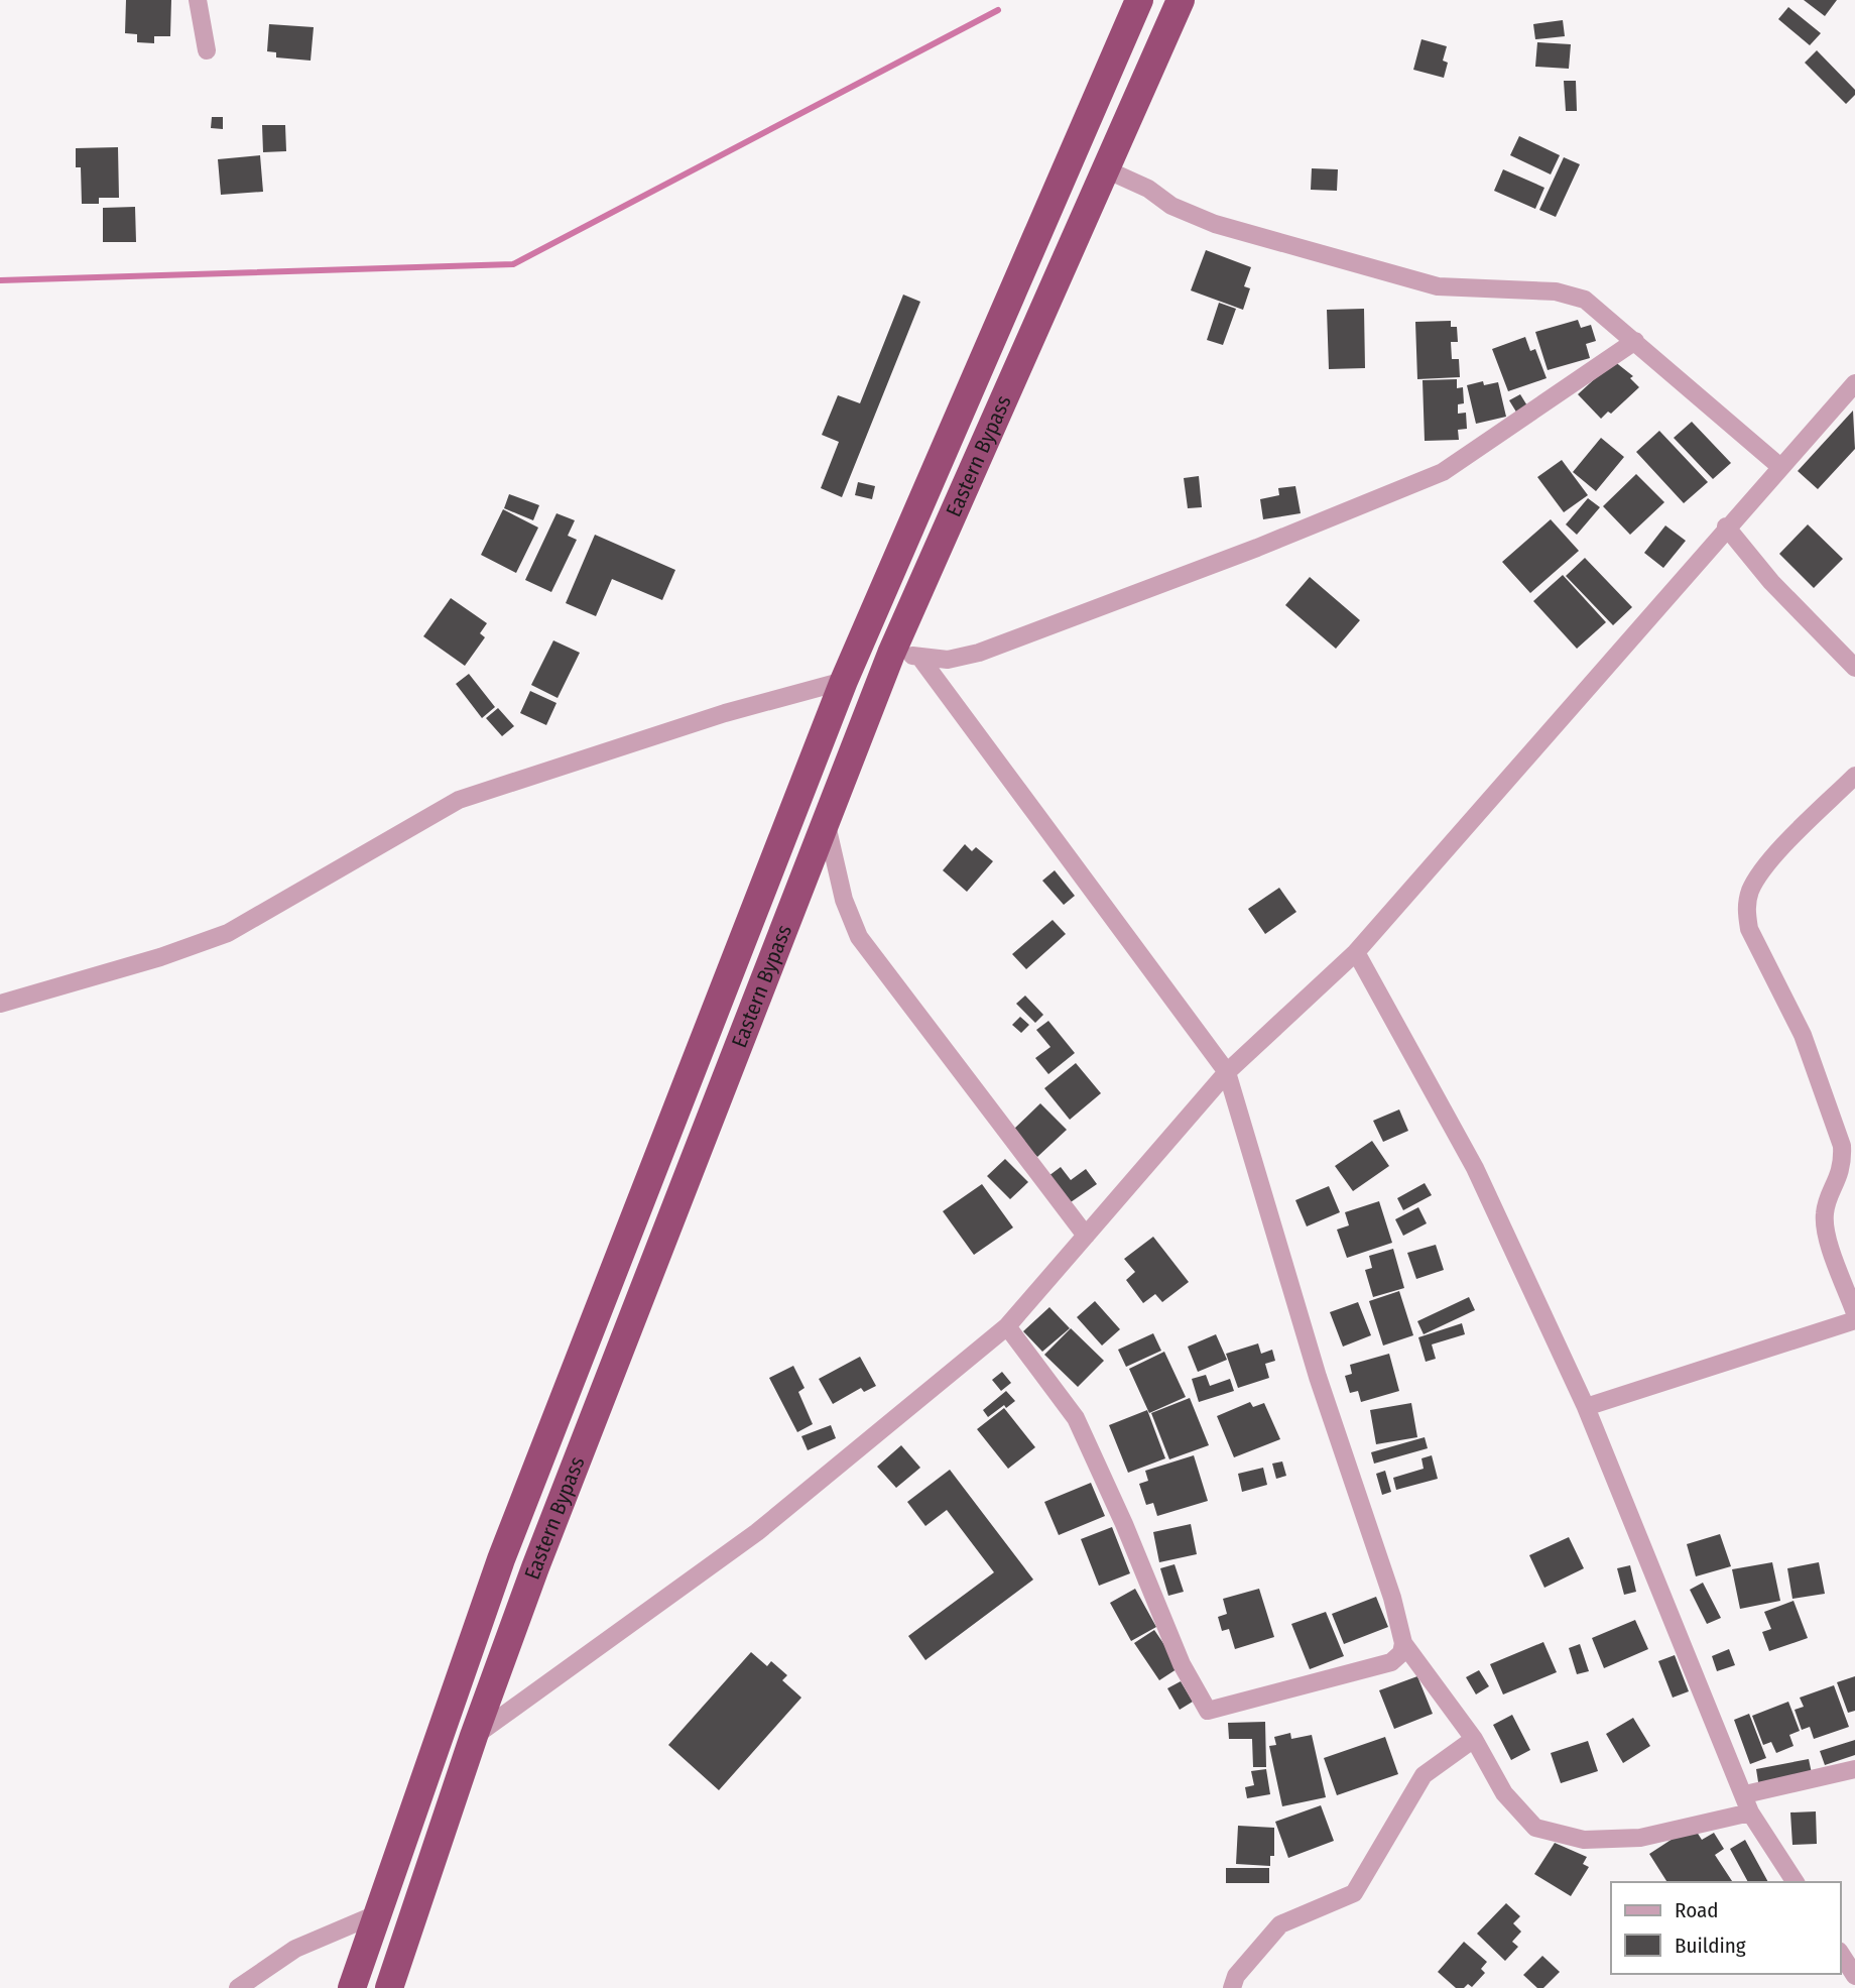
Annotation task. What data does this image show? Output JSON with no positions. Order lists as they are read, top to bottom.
{
  "streets": {
    "highway": ["Eastern Bypass"]
  },
  "legend": ["Road", "Building"]
}
